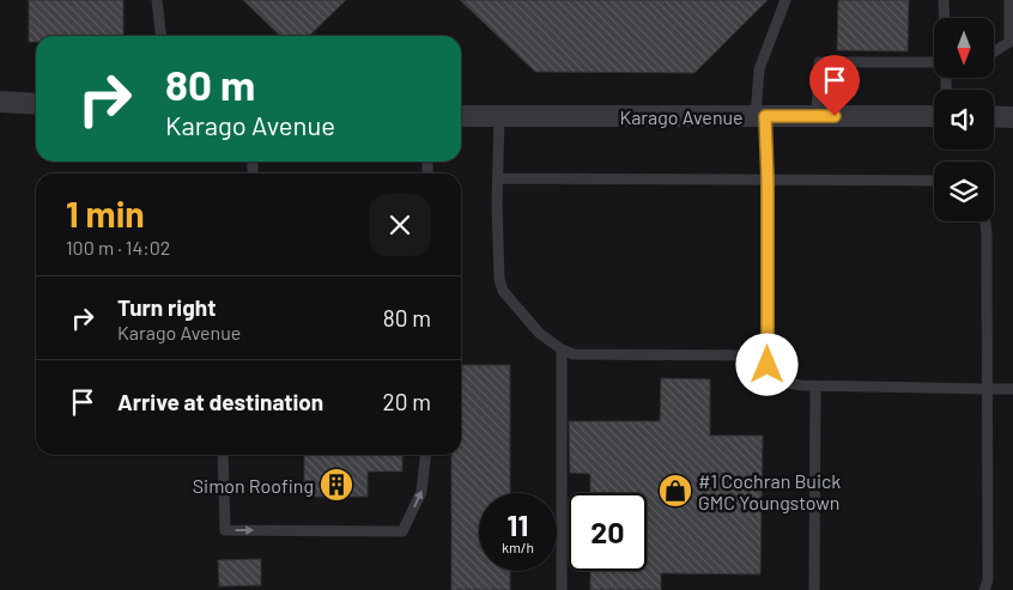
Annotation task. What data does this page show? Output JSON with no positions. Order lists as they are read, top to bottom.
{
  "streets": {
    "street": ["Karago Avenue"]
  },
  "places": {
    "building": ["Simon Roofing"],
    "shop": ["#1 Cochran Buick GMC Youngstown"]
  },
  "north": "bottom",
  "page": {
    "turn": ["80 m", "Karago Avenue"],
    "heading": ["1 min", "100 m · 14:02"],
    "list": [
      {
        "name": "Turn right",
        "note": "Karago Avenue",
        "value": "80 m"
      },
      {
        "name": "Arrive at destination",
        "value": "20 m"
      }
    ],
    "speed": "11 km/h",
    "limit": "20"
  }
}
